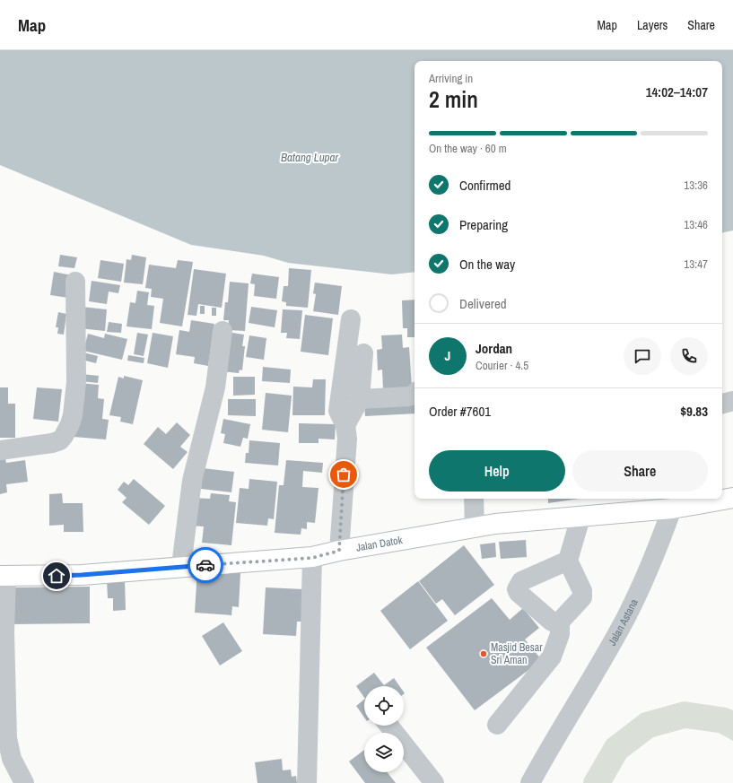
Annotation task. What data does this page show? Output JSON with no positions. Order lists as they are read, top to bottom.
{
  "streets": {
    "main road": ["Jalan Datok"],
    "street": ["Jalan Astana"]
  },
  "crossings": [
    ["Jalan Datok", "Jalan Astana"]
  ],
  "water": ["Batang Lupar"],
  "places": ["Masjid Besar Sri Aman"],
  "page": {
    "header": "Map",
    "nav": ["Map", "Layers", "Share"],
    "heading": ["2 min", "Arriving in", "14:02–14:07"],
    "panel": [
      "Jordan",
      "Courier · 4.5",
      "Order #7601",
      "$9.83"
    ],
    "bar": "On the way · 60 m",
    "list": [
      ["Confirmed", "13:36"],
      ["Preparing", "13:46"],
      ["On the way", "13:47"],
      "Delivered"
    ],
    "round": "J",
    "buttons": ["Help", "Share"]
  }
}
